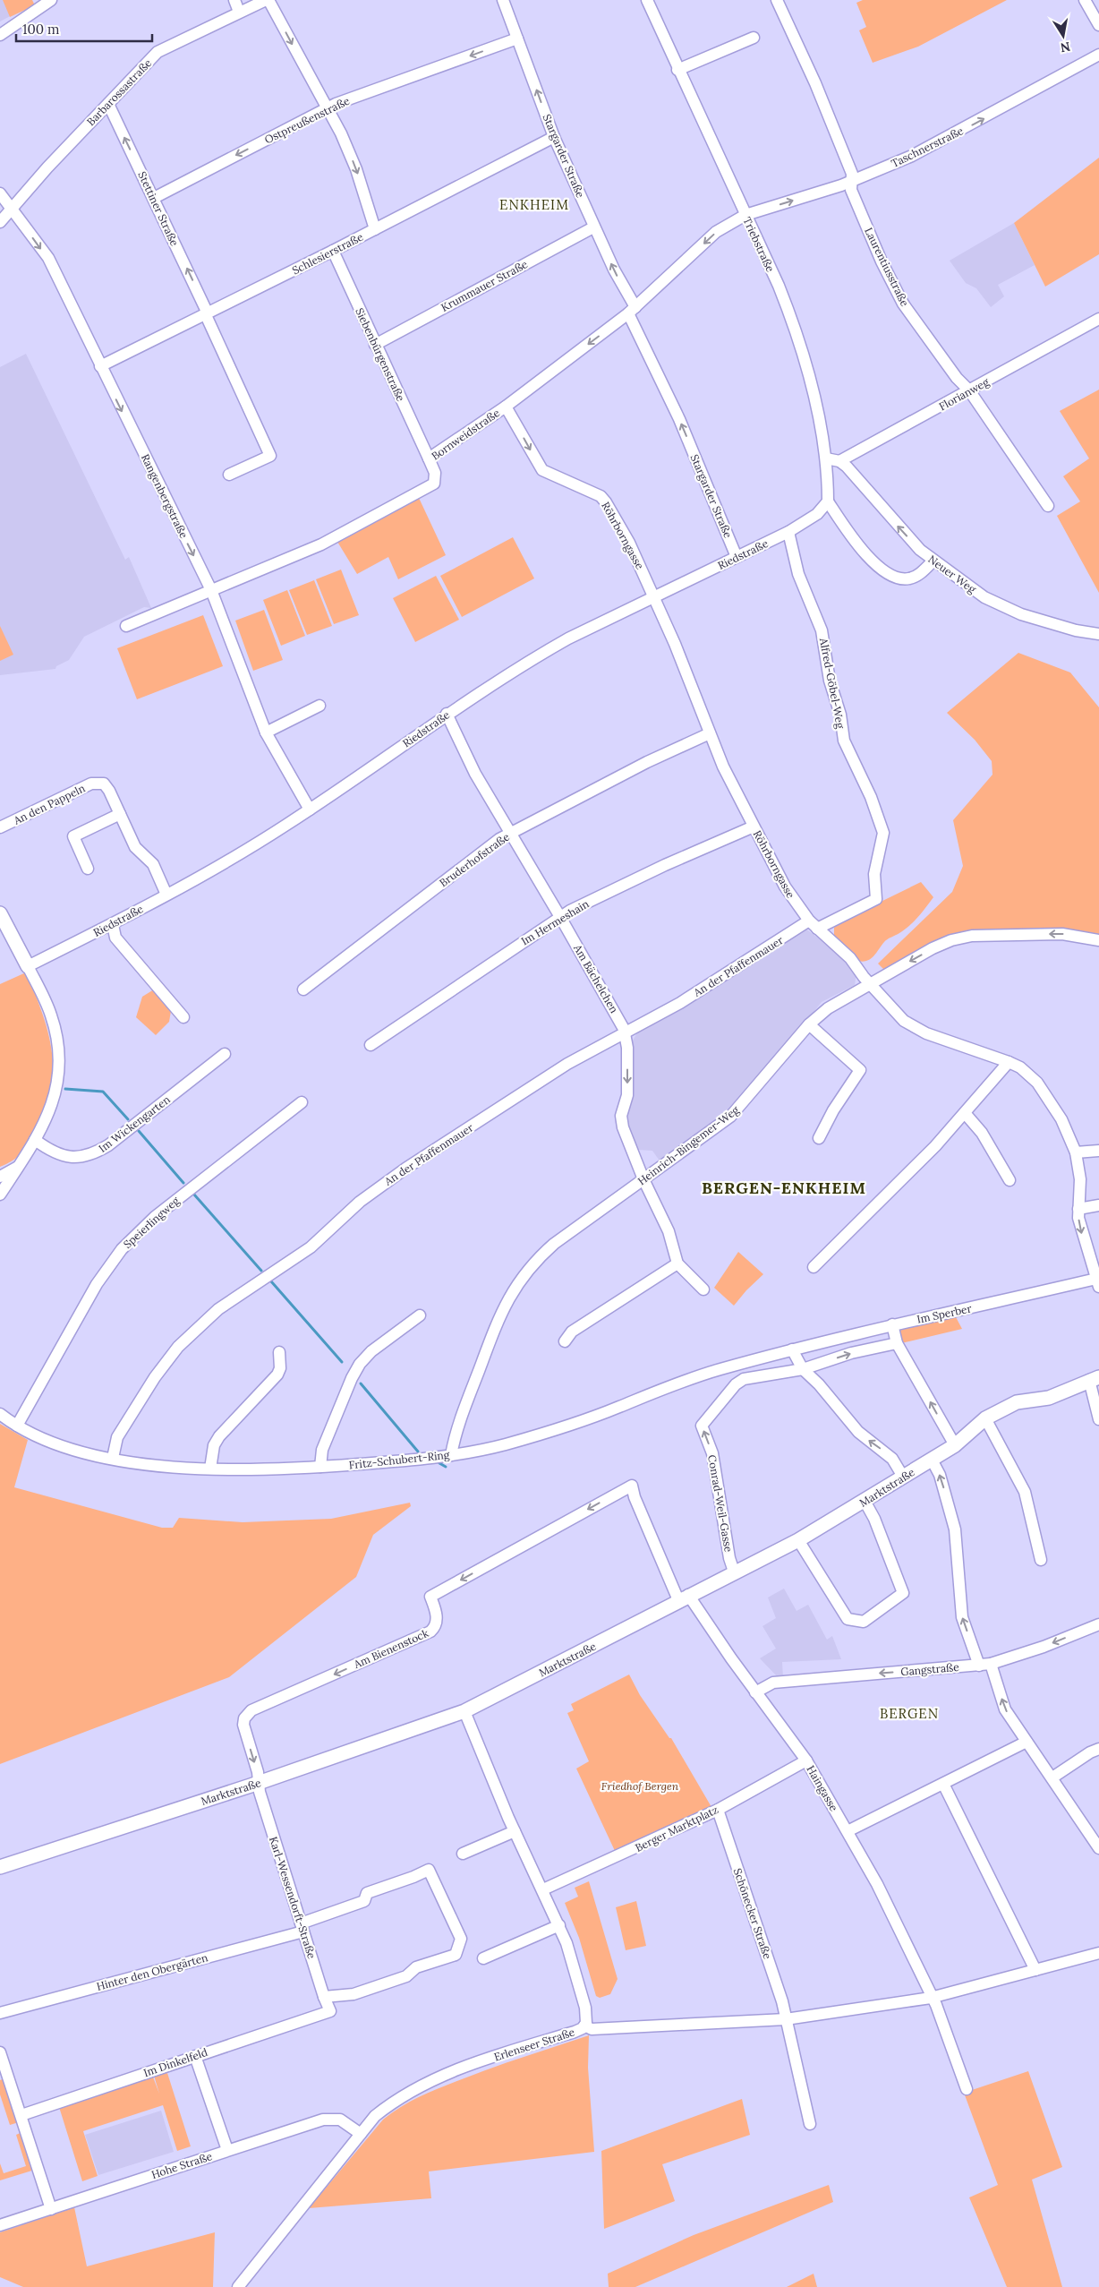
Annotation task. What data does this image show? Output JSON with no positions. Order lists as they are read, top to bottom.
{
  "streets": {
    "street": [
      "Barbarossastraße",
      "Ostpreußenstraße",
      "Taschnerstraße",
      "Stargarder Straße",
      "Stettiner Straße",
      "Triebstraße",
      "Schlesierstraße",
      "Laurentiusstraße",
      "Krummauer Straße",
      "Siebenbürgenstraße",
      "Florianweg",
      "Bornweidstraße",
      "Rangenbergstraße",
      "Röhrborngasse",
      "Riedstraße",
      "Neuer Weg",
      "Alfred-Göbel-Weg",
      "An den Pappeln",
      "Bruderhofstraße",
      "Im Hermeshain",
      "An der Pfaffenmauer",
      "Am Bächelchen",
      "Im Wickengarten",
      "Heinrich-Bingemer-Weg",
      "Speierlingweg",
      "Im Sperber",
      "Fritz-Schubert-Ring",
      "Marktstraße",
      "Conrad-Weil-Gasse",
      "Am Bienenstock",
      "Gangstraße",
      "Haingasse",
      "Berger Marktplatz",
      "Karl-Wessendorft-Straße",
      "Schönecker Straße",
      "Hinter den Obergärten",
      "Erlenseer Straße",
      "Im Dinkelfeld",
      "Hohe Straße"
    ]
  },
  "crossings": [
    ["Barbarossastraße", "Stettiner Straße"],
    ["Barbarossastraße", "Rangenbergstraße"],
    ["Ostpreußenstraße", "Stargarder Straße"],
    ["Ostpreußenstraße", "Stettiner Straße"],
    ["Taschnerstraße", "Triebstraße"],
    ["Taschnerstraße", "Laurentiusstraße"],
    ["Taschnerstraße", "Bornweidstraße"],
    ["Stargarder Straße", "Schlesierstraße"],
    ["Stargarder Straße", "Krummauer Straße"],
    ["Stargarder Straße", "Bornweidstraße"],
    ["Stargarder Straße", "Riedstraße"],
    ["Stettiner Straße", "Schlesierstraße"],
    ["Triebstraße", "Bornweidstraße"],
    ["Triebstraße", "Riedstraße"],
    ["Schlesierstraße", "Siebenbürgenstraße"],
    ["Schlesierstraße", "Rangenbergstraße"],
    ["Laurentiusstraße", "Florianweg"],
    ["Krummauer Straße", "Siebenbürgenstraße"],
    ["Siebenbürgenstraße", "Bornweidstraße"],
    ["Florianweg", "Neuer Weg"],
    ["Bornweidstraße", "Rangenbergstraße"],
    ["Bornweidstraße", "Röhrborngasse"],
    ["Rangenbergstraße", "Riedstraße"],
    ["Röhrborngasse", "Riedstraße"],
    ["Röhrborngasse", "Alfred-Göbel-Weg"],
    ["Röhrborngasse", "Bruderhofstraße"],
    ["Röhrborngasse", "Im Hermeshain"],
    ["Röhrborngasse", "An der Pfaffenmauer"],
    ["Röhrborngasse", "Heinrich-Bingemer-Weg"],
    ["Röhrborngasse", "Im Sperber"],
    ["Riedstraße", "Alfred-Göbel-Weg"],
    ["Riedstraße", "An den Pappeln"],
    ["Riedstraße", "Am Bächelchen"],
    ["Alfred-Göbel-Weg", "An der Pfaffenmauer"],
    ["Bruderhofstraße", "Am Bächelchen"],
    ["Im Hermeshain", "Am Bächelchen"],
    ["An der Pfaffenmauer", "Am Bächelchen"],
    ["An der Pfaffenmauer", "Fritz-Schubert-Ring"],
    ["Am Bächelchen", "Heinrich-Bingemer-Weg"],
    ["Heinrich-Bingemer-Weg", "Fritz-Schubert-Ring"],
    ["Speierlingweg", "Fritz-Schubert-Ring"],
    ["Im Sperber", "Fritz-Schubert-Ring"],
    ["Marktstraße", "Conrad-Weil-Gasse"],
    ["Marktstraße", "Am Bienenstock"],
    ["Marktstraße", "Haingasse"],
    ["Marktstraße", "Karl-Wessendorft-Straße"],
    ["Marktstraße", "Erlenseer Straße"],
    ["Am Bienenstock", "Haingasse"],
    ["Am Bienenstock", "Karl-Wessendorft-Straße"],
    ["Gangstraße", "Haingasse"],
    ["Haingasse", "Berger Marktplatz"],
    ["Berger Marktplatz", "Schönecker Straße"],
    ["Berger Marktplatz", "Erlenseer Straße"],
    ["Karl-Wessendorft-Straße", "Hinter den Obergärten"],
    ["Karl-Wessendorft-Straße", "Im Dinkelfeld"],
    ["Erlenseer Straße", "Hohe Straße"]
  ],
  "one_way": [
    "Ostpreußenstraße",
    "Taschnerstraße",
    "Stargarder Straße",
    "Stettiner Straße",
    "Bornweidstraße",
    "Rangenbergstraße",
    "Neuer Weg",
    "Am Bienenstock",
    "Gangstraße"
  ],
  "districts": ["ENKHEIM", "BERGEN-ENKHEIM", "BERGEN"],
  "parks": ["Friedhof Bergen"],
  "scale_bar": "100 m",
  "north": "bottom"
}
